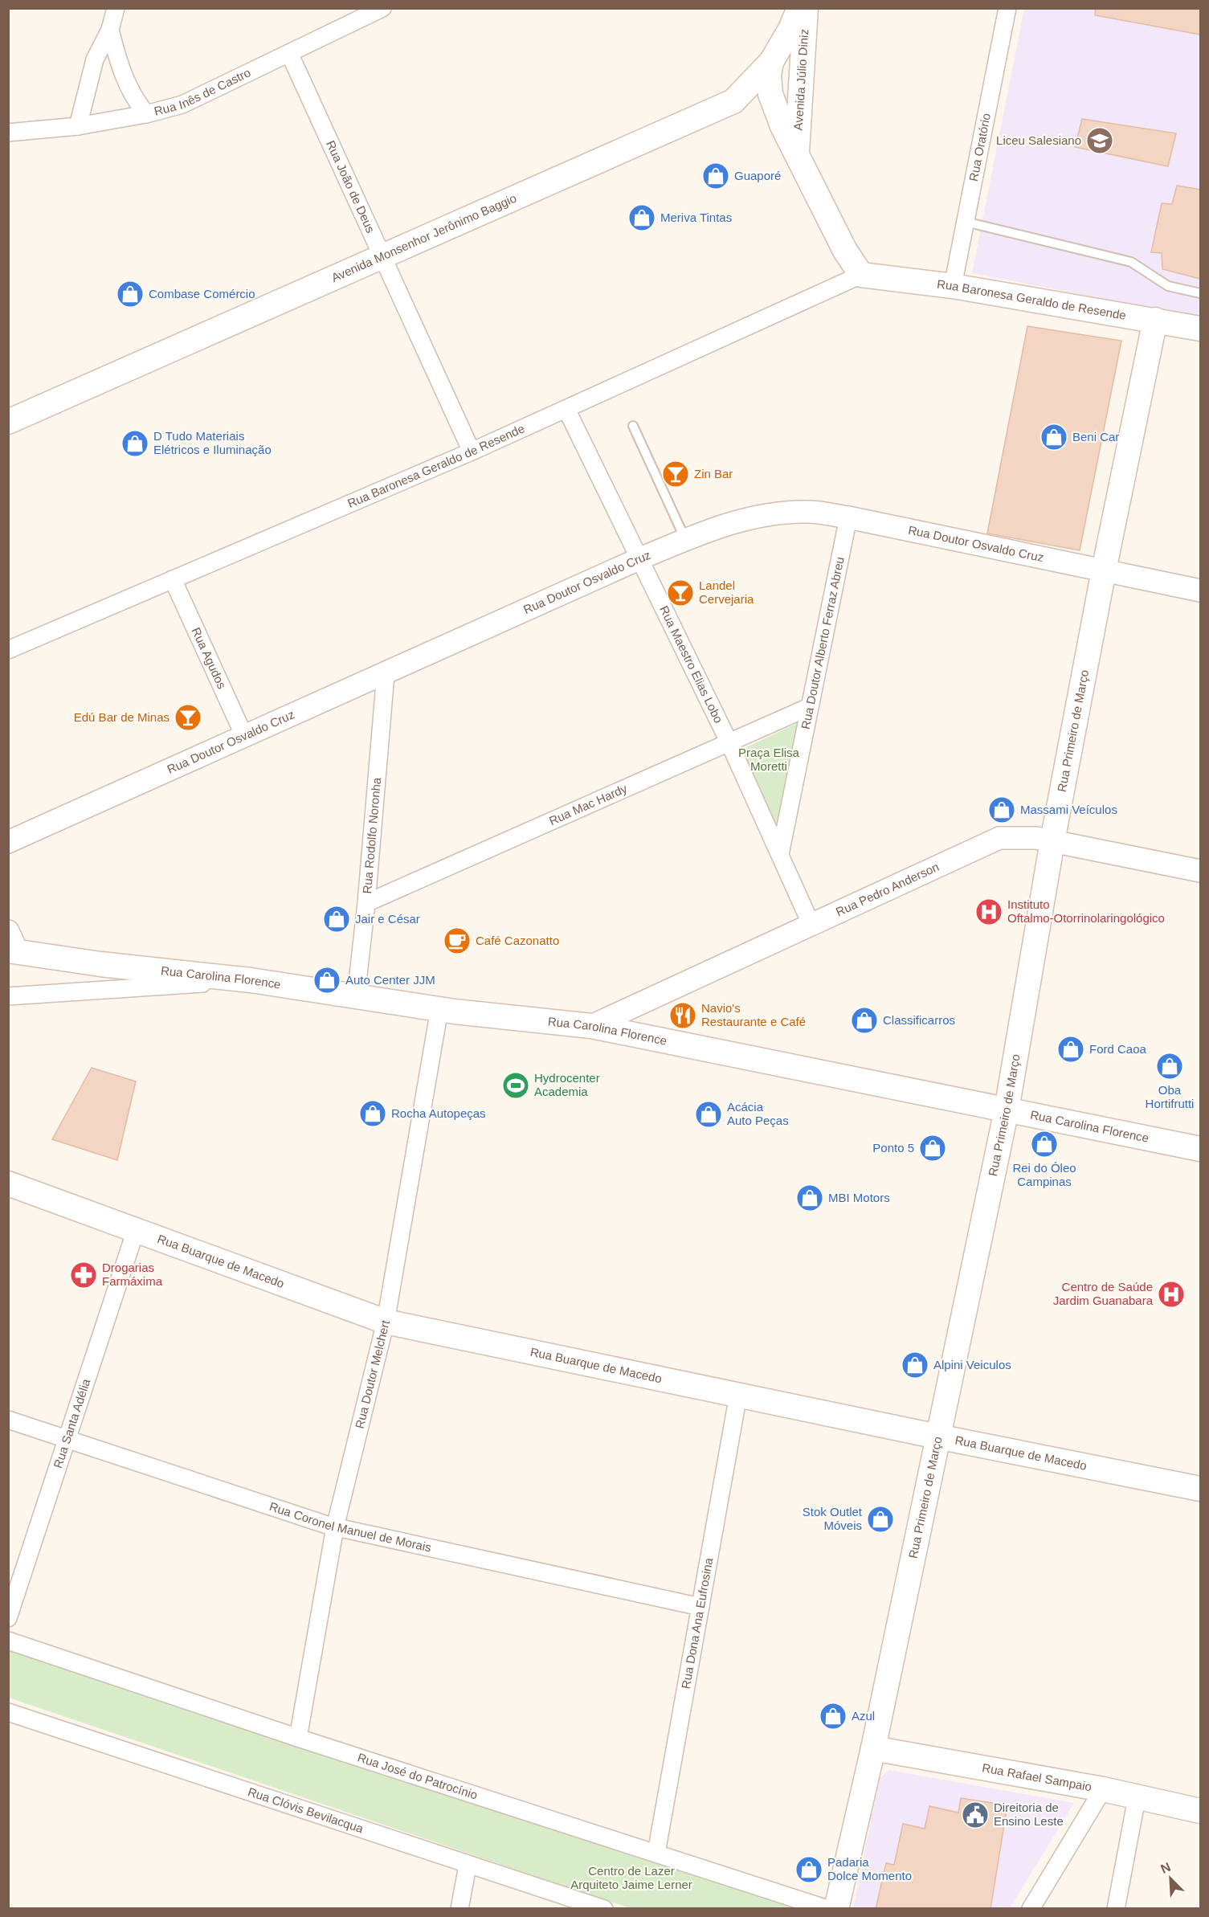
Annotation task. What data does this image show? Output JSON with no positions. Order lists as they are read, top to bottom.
{
  "streets": {
    "main road": [
      "Avenida Júlio Diniz",
      "Avenida Monsenhor Jerônimo Baggio",
      "Rua Baronesa Geraldo de Resende",
      "Rua Primeiro de Março",
      "Rua Carolina Florence",
      "Rua Buarque de Macedo",
      "Rua Rafael Sampaio"
    ],
    "street": [
      "Rua Inês de Castro",
      "Rua Oratório",
      "Rua João de Deus",
      "Rua Doutor Osvaldo Cruz",
      "Rua Doutor Alberto Ferraz Abreu",
      "Rua Agudos",
      "Rua Maestro Elias Lobo",
      "Rua Mac Hardy",
      "Rua Rodolfo Noronha",
      "Rua Pedro Anderson",
      "Rua Doutor Melchert",
      "Rua Santa Adélia",
      "Rua Coronel Manuel de Morais",
      "Rua Dona Ana Eufrosina",
      "Rua José do Patrocínio",
      "Rua Clóvis Bevilacqua"
    ]
  },
  "crossings": [
    ["Rua Inês de Castro", "Rua João de Deus"],
    ["Rua Oratório", "Rua Baronesa Geraldo de Resende"],
    ["Rua João de Deus", "Avenida Monsenhor Jerônimo Baggio"],
    ["Rua João de Deus", "Rua Baronesa Geraldo de Resende"],
    ["Rua Baronesa Geraldo de Resende", "Rua Agudos"],
    ["Rua Baronesa Geraldo de Resende", "Rua Maestro Elias Lobo"],
    ["Rua Baronesa Geraldo de Resende", "Rua Primeiro de Março"],
    ["Rua Doutor Osvaldo Cruz", "Rua Doutor Alberto Ferraz Abreu"],
    ["Rua Doutor Osvaldo Cruz", "Rua Agudos"],
    ["Rua Doutor Osvaldo Cruz", "Rua Maestro Elias Lobo"],
    ["Rua Doutor Osvaldo Cruz", "Rua Primeiro de Março"],
    ["Rua Doutor Osvaldo Cruz", "Rua Rodolfo Noronha"],
    ["Rua Doutor Alberto Ferraz Abreu", "Rua Maestro Elias Lobo"],
    ["Rua Doutor Alberto Ferraz Abreu", "Rua Mac Hardy"],
    ["Rua Maestro Elias Lobo", "Rua Mac Hardy"],
    ["Rua Maestro Elias Lobo", "Rua Pedro Anderson"],
    ["Rua Primeiro de Março", "Rua Pedro Anderson"],
    ["Rua Primeiro de Março", "Rua Carolina Florence"],
    ["Rua Primeiro de Março", "Rua Buarque de Macedo"],
    ["Rua Primeiro de Março", "Rua Rafael Sampaio"],
    ["Rua Mac Hardy", "Rua Rodolfo Noronha"],
    ["Rua Rodolfo Noronha", "Rua Carolina Florence"],
    ["Rua Pedro Anderson", "Rua Carolina Florence"],
    ["Rua Carolina Florence", "Rua Doutor Melchert"],
    ["Rua Buarque de Macedo", "Rua Doutor Melchert"],
    ["Rua Buarque de Macedo", "Rua Santa Adélia"],
    ["Rua Buarque de Macedo", "Rua Dona Ana Eufrosina"],
    ["Rua Doutor Melchert", "Rua Coronel Manuel de Morais"],
    ["Rua Doutor Melchert", "Rua José do Patrocínio"],
    ["Rua Santa Adélia", "Rua Coronel Manuel de Morais"],
    ["Rua Coronel Manuel de Morais", "Rua Dona Ana Eufrosina"],
    ["Rua Dona Ana Eufrosina", "Rua José do Patrocínio"]
  ],
  "parks": ["Praça Elisa Moretti", "Centro de Lazer Arquiteto Jaime Lerner"],
  "places": {
    "school or university": ["Liceu Salesiano"],
    "shop": [
      "Guaporé",
      "Meriva Tintas",
      "Combase Comércio",
      "Beni Car",
      "D Tudo Materiais Elétricos e Iluminação",
      "Massami Veículos",
      "Jair e César",
      "Auto Center JJM",
      "Classificarros",
      "Ford Caoa",
      "Oba Hortifrutti",
      "Rocha Autopeças",
      "Acácia Auto Peças",
      "Rei do Óleo Campinas",
      "Ponto 5",
      "MBI Motors",
      "Alpini Veiculos",
      "Stok Outlet Móveis",
      "Azul",
      "Padaria Dolce Momento"
    ],
    "bar": ["Zin Bar", "Landel Cervejaria", "Edú Bar de Minas"],
    "hospital": ["Instituto Oftalmo-Otorrinolaringológico", "Centro de Saúde Jardim Guanabara"],
    "cafe": ["Café Cazonatto"],
    "restaurant": ["Navio's Restaurante e Café"],
    "sports": ["Hydrocenter Academia"],
    "pharmacy": ["Drogarias Farmáxima"],
    "public building": ["Direitoria de Ensino Leste"]
  },
  "north": "top left"
}
